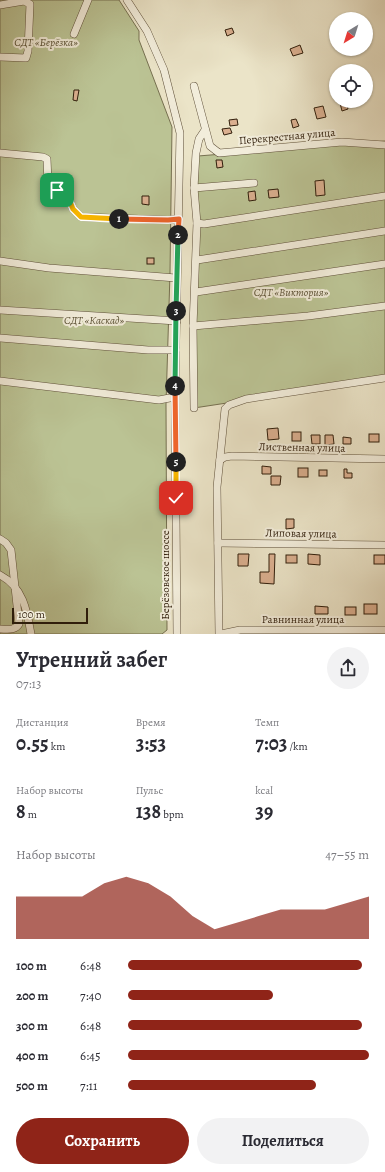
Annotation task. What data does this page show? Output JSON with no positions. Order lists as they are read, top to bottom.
{
  "streets": {
    "street": [
      "Перекрестная улица",
      "Лиственная улица",
      "Липовая улица",
      "Берёзовское шоссе",
      "Равнинная улица"
    ]
  },
  "parks": ["СДТ «Берёзка»", "СДТ «Виктория»", "СДТ «Каскад»"],
  "scale_bar": "100 m",
  "north": "bottom left",
  "page": {
    "pins": [
      "1",
      "2",
      "3",
      "4",
      "5"
    ],
    "scale": "100 m",
    "heading": ["Утренний забег", "07:13"],
    "stats": [
      ["Дистанция", "0.55 km"],
      ["Время", "3:53"],
      ["Темп", "7:03 /km"],
      ["Набор высоты", "8 m"],
      ["Пульс", "138 bpm"],
      ["kcal", "39"]
    ],
    "chart": ["Набор высоты", "47–55 m"],
    "list": [
      {
        "name": "100 m",
        "note": "6:48"
      },
      {
        "name": "200 m",
        "note": "7:40"
      },
      {
        "name": "300 m",
        "note": "6:48"
      },
      {
        "name": "400 m",
        "note": "6:45"
      },
      {
        "name": "500 m",
        "note": "7:11"
      }
    ],
    "buttons": ["Сохранить", "Поделиться"]
  }
}
